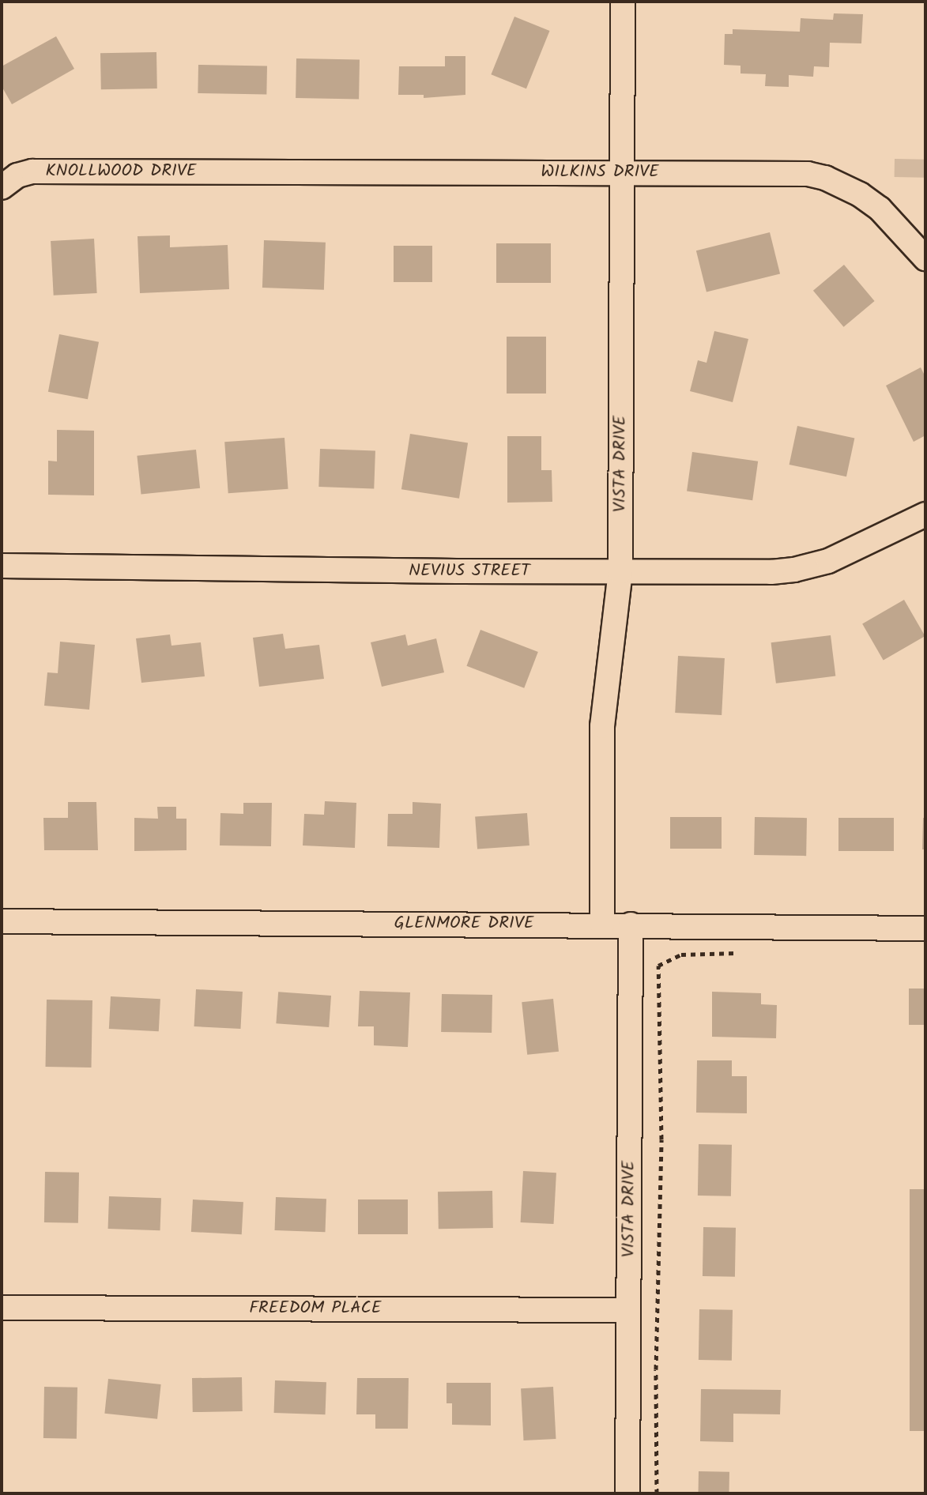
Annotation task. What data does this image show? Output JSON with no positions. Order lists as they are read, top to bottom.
{
  "streets": {
    "street": [
      "KNOLLWOOD DRIVE",
      "WILKINS DRIVE",
      "VISTA DRIVE",
      "NEVIUS STREET",
      "GLENMORE DRIVE",
      "FREEDOM PLACE"
    ]
  },
  "crossings": [
    ["KNOLLWOOD DRIVE", "WILKINS DRIVE"],
    ["WILKINS DRIVE", "VISTA DRIVE"],
    ["VISTA DRIVE", "NEVIUS STREET"],
    ["VISTA DRIVE", "GLENMORE DRIVE"],
    ["VISTA DRIVE", "FREEDOM PLACE"]
  ]
}
